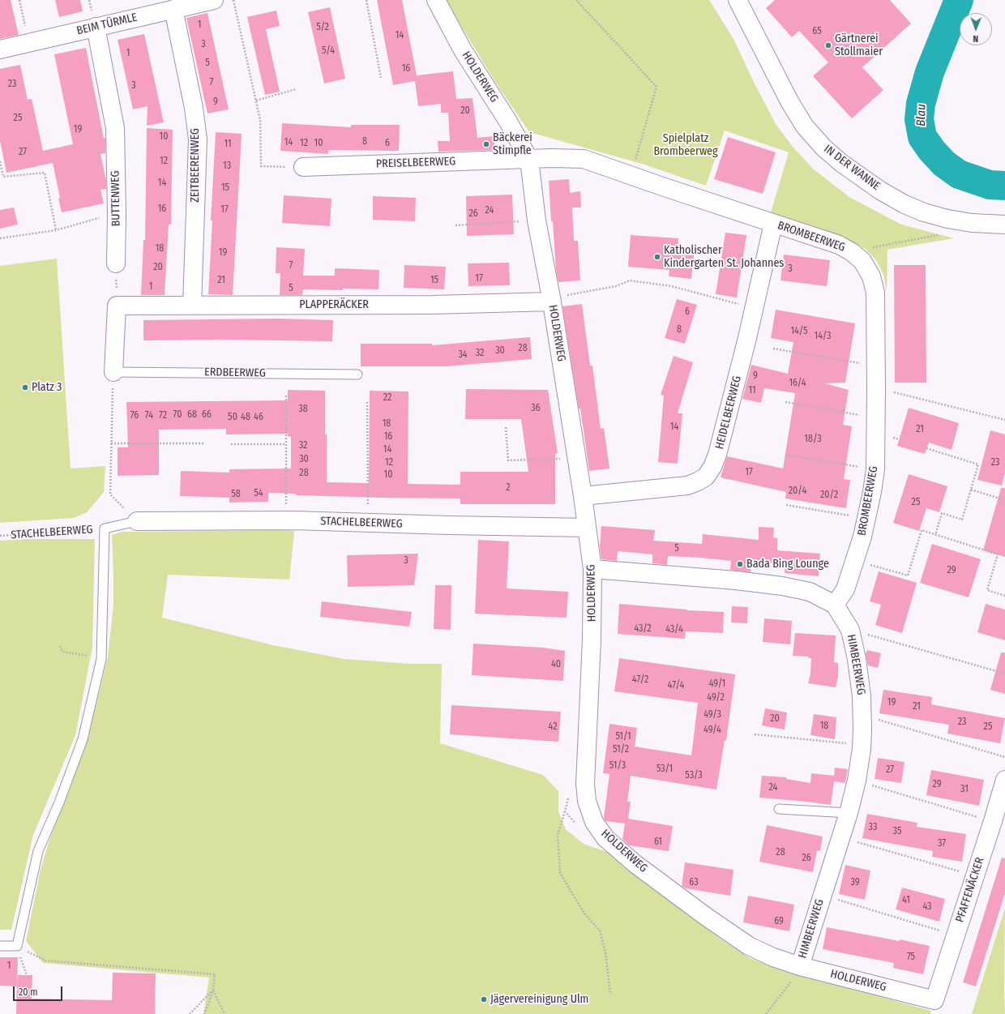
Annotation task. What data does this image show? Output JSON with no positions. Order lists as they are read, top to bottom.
{
  "streets": {
    "street": [
      "BEIM TÜRMLE",
      "HOLDERWEG",
      "PREISELBEERWEG",
      "ZEITBEERENWEG",
      "IN DER WANNE",
      "BUTTENWEG",
      "BROMBEERWEG",
      "PLAPPERÄCKER",
      "HEIDELBEERWEG",
      "STACHELBEERWEG",
      "HIMBEERWEG",
      "PFAFFENÄCKER"
    ],
    "lane": ["ERDBEERWEG"]
  },
  "crossings": [
    ["BEIM TÜRMLE", "ZEITBEERENWEG"],
    ["BEIM TÜRMLE", "BUTTENWEG"],
    ["HOLDERWEG", "PREISELBEERWEG"],
    ["HOLDERWEG", "BROMBEERWEG"],
    ["HOLDERWEG", "PLAPPERÄCKER"],
    ["HOLDERWEG", "HEIDELBEERWEG"],
    ["HOLDERWEG", "STACHELBEERWEG"],
    ["HOLDERWEG", "HIMBEERWEG"],
    ["HOLDERWEG", "PFAFFENÄCKER"],
    ["PREISELBEERWEG", "BROMBEERWEG"],
    ["ZEITBEERENWEG", "PLAPPERÄCKER"],
    ["BROMBEERWEG", "HEIDELBEERWEG"],
    ["BROMBEERWEG", "HIMBEERWEG"]
  ],
  "water": ["Blau"],
  "parks": ["Spielplatz Brombeerweg"],
  "places": [
    "Gärtnerei Stollmaier",
    "Bäckerei Stimpfle",
    "Katholischer Kindergarten St. Johannes",
    "Platz 3",
    "Bada Bing Lounge",
    "Jägervereinigung Ulm"
  ],
  "house_numbers": [
    "1",
    "5/2",
    "65",
    "14",
    "3",
    "5/4",
    "1",
    "5",
    "16",
    "7",
    "23",
    "3",
    "9",
    "20",
    "25",
    "19",
    "10",
    "8",
    "14",
    "12",
    "10",
    "6",
    "11",
    "27",
    "12",
    "13",
    "14",
    "15",
    "16",
    "17",
    "24",
    "26",
    "18",
    "19",
    "7",
    "20",
    "3",
    "17",
    "21",
    "15",
    "1",
    "5",
    "6",
    "8",
    "14/5",
    "14/3",
    "28",
    "30",
    "32",
    "34",
    "9",
    "16/4",
    "11",
    "22",
    "36",
    "38",
    "70",
    "68",
    "66",
    "76",
    "74",
    "72",
    "50",
    "48",
    "46",
    "18",
    "14",
    "21",
    "16",
    "18/3",
    "32",
    "14",
    "30",
    "12",
    "23",
    "17",
    "28",
    "10",
    "2",
    "20/4",
    "54",
    "58",
    "20/2",
    "25",
    "5",
    "3",
    "29",
    "43/2",
    "43/4",
    "40",
    "47/2",
    "49/1",
    "47/4",
    "49/2",
    "19",
    "21",
    "49/3",
    "20",
    "23",
    "18",
    "42",
    "25",
    "49/4",
    "51/1",
    "51/2",
    "51/3",
    "53/1",
    "27",
    "53/3",
    "29",
    "24",
    "31",
    "33",
    "35",
    "61",
    "37",
    "28",
    "26",
    "63",
    "39",
    "41",
    "43",
    "69",
    "75",
    "1"
  ],
  "scale_bar": "20 m",
  "north": "bottom"
}
